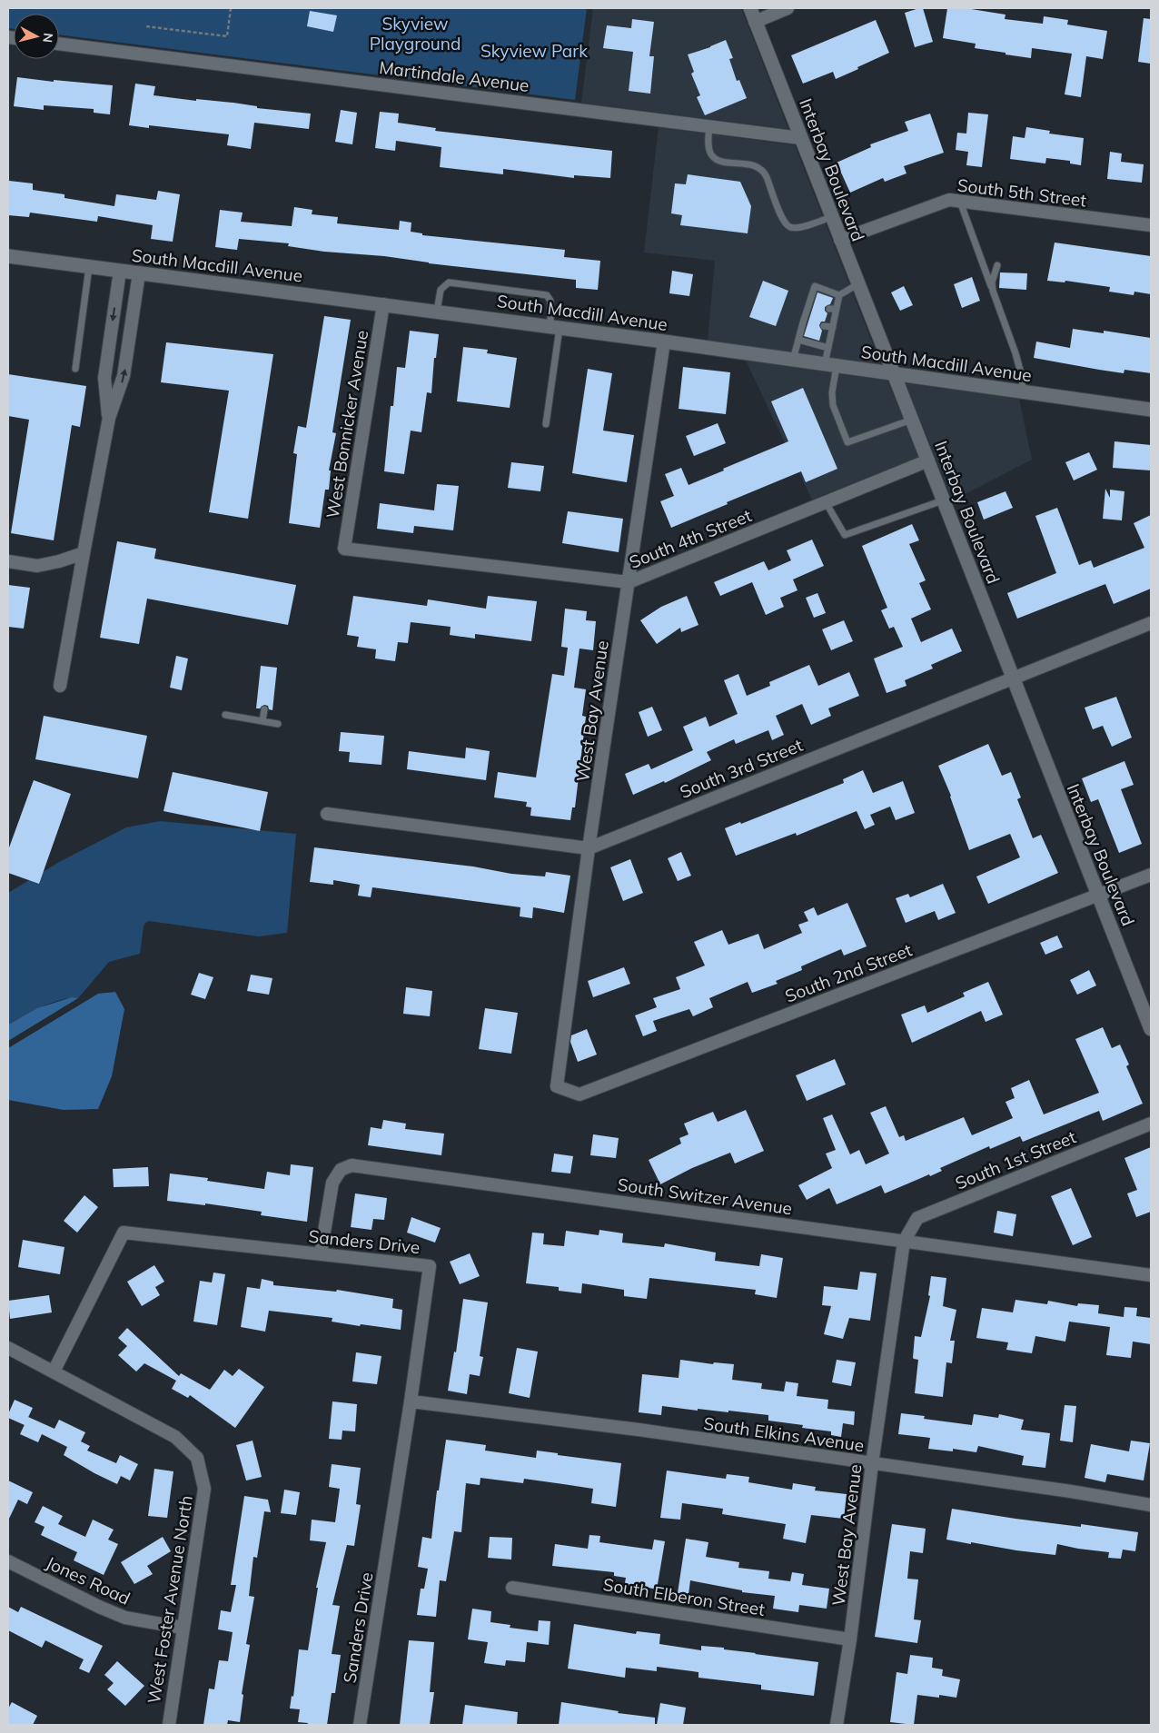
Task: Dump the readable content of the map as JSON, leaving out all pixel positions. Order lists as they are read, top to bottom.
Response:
{
  "streets": {
    "street": [
      "Martindale Avenue",
      "Interbay Boulevard",
      "South 5th Street",
      "South Macdill Avenue",
      "West Bonnicker Avenue",
      "South 4th Street",
      "West Bay Avenue",
      "South 3rd Street",
      "South 2nd Street",
      "South 1st Street",
      "South Switzer Avenue",
      "Sanders Drive",
      "South Elkins Avenue",
      "Jones Road",
      "South Elberon Street",
      "West Foster Avenue North"
    ]
  },
  "crossings": [
    ["Martindale Avenue", "Interbay Boulevard"],
    ["Interbay Boulevard", "South 5th Street"],
    ["Interbay Boulevard", "South Macdill Avenue"],
    ["Interbay Boulevard", "South 4th Street"],
    ["Interbay Boulevard", "South 3rd Street"],
    ["Interbay Boulevard", "South 2nd Street"],
    ["South Macdill Avenue", "West Bonnicker Avenue"],
    ["South Macdill Avenue", "West Bay Avenue"],
    ["West Bonnicker Avenue", "South 4th Street"],
    ["South 4th Street", "West Bay Avenue"],
    ["West Bay Avenue", "South 3rd Street"],
    ["West Bay Avenue", "South 2nd Street"],
    ["West Bay Avenue", "South 1st Street"],
    ["West Bay Avenue", "South Switzer Avenue"],
    ["West Bay Avenue", "South Elkins Avenue"],
    ["West Bay Avenue", "South Elberon Street"],
    ["South 1st Street", "South Switzer Avenue"],
    ["South Switzer Avenue", "Sanders Drive"],
    ["Sanders Drive", "South Elkins Avenue"],
    ["Sanders Drive", "West Foster Avenue North"],
    ["Jones Road", "West Foster Avenue North"]
  ],
  "parks": ["Skyview Playground", "Skyview Park"],
  "north": "right"
}
